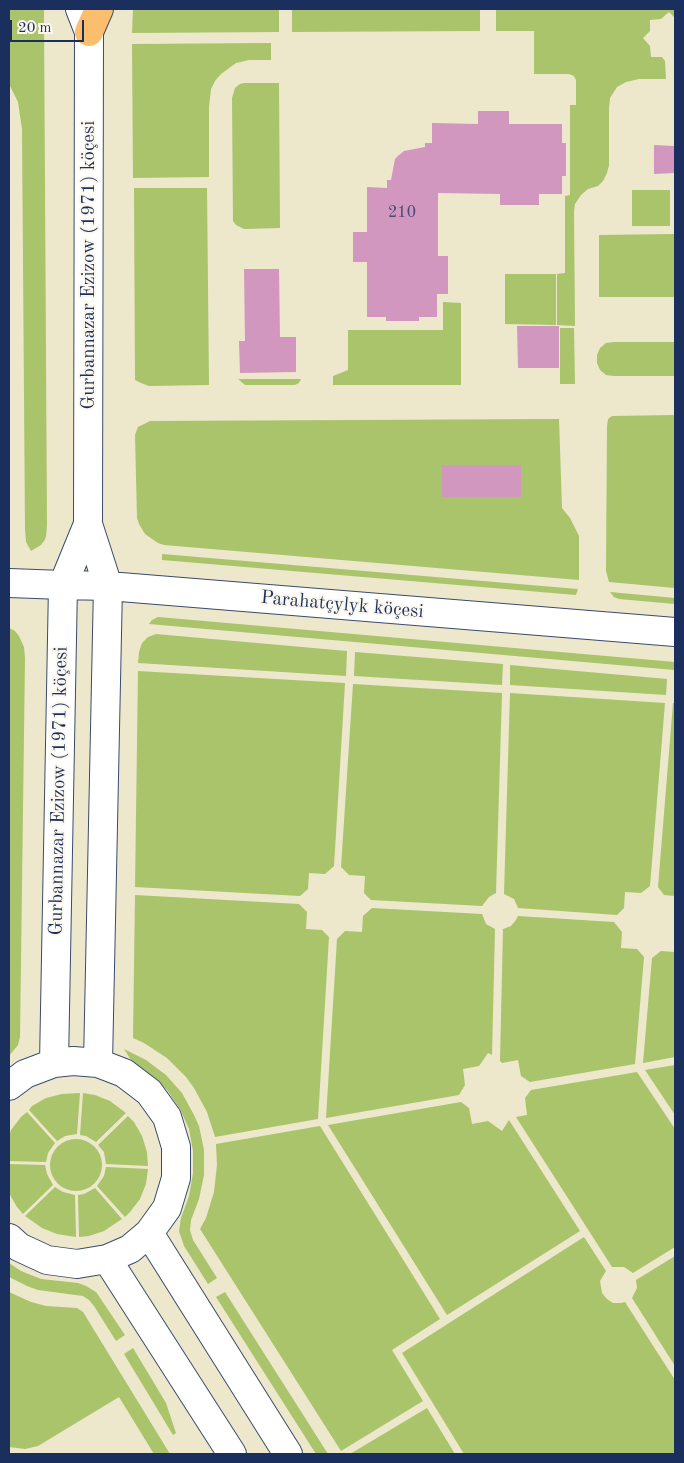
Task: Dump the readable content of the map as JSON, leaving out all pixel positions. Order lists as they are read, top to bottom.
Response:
{
  "streets": {
    "street": ["Gurbannazar Ezizow (1971) köçesi", "Parahatçylyk köçesi"]
  },
  "crossings": [
    ["Gurbannazar Ezizow (1971) köçesi", "Parahatçylyk köçesi"]
  ],
  "house_numbers": ["210"],
  "scale_bar": "20 m"
}
